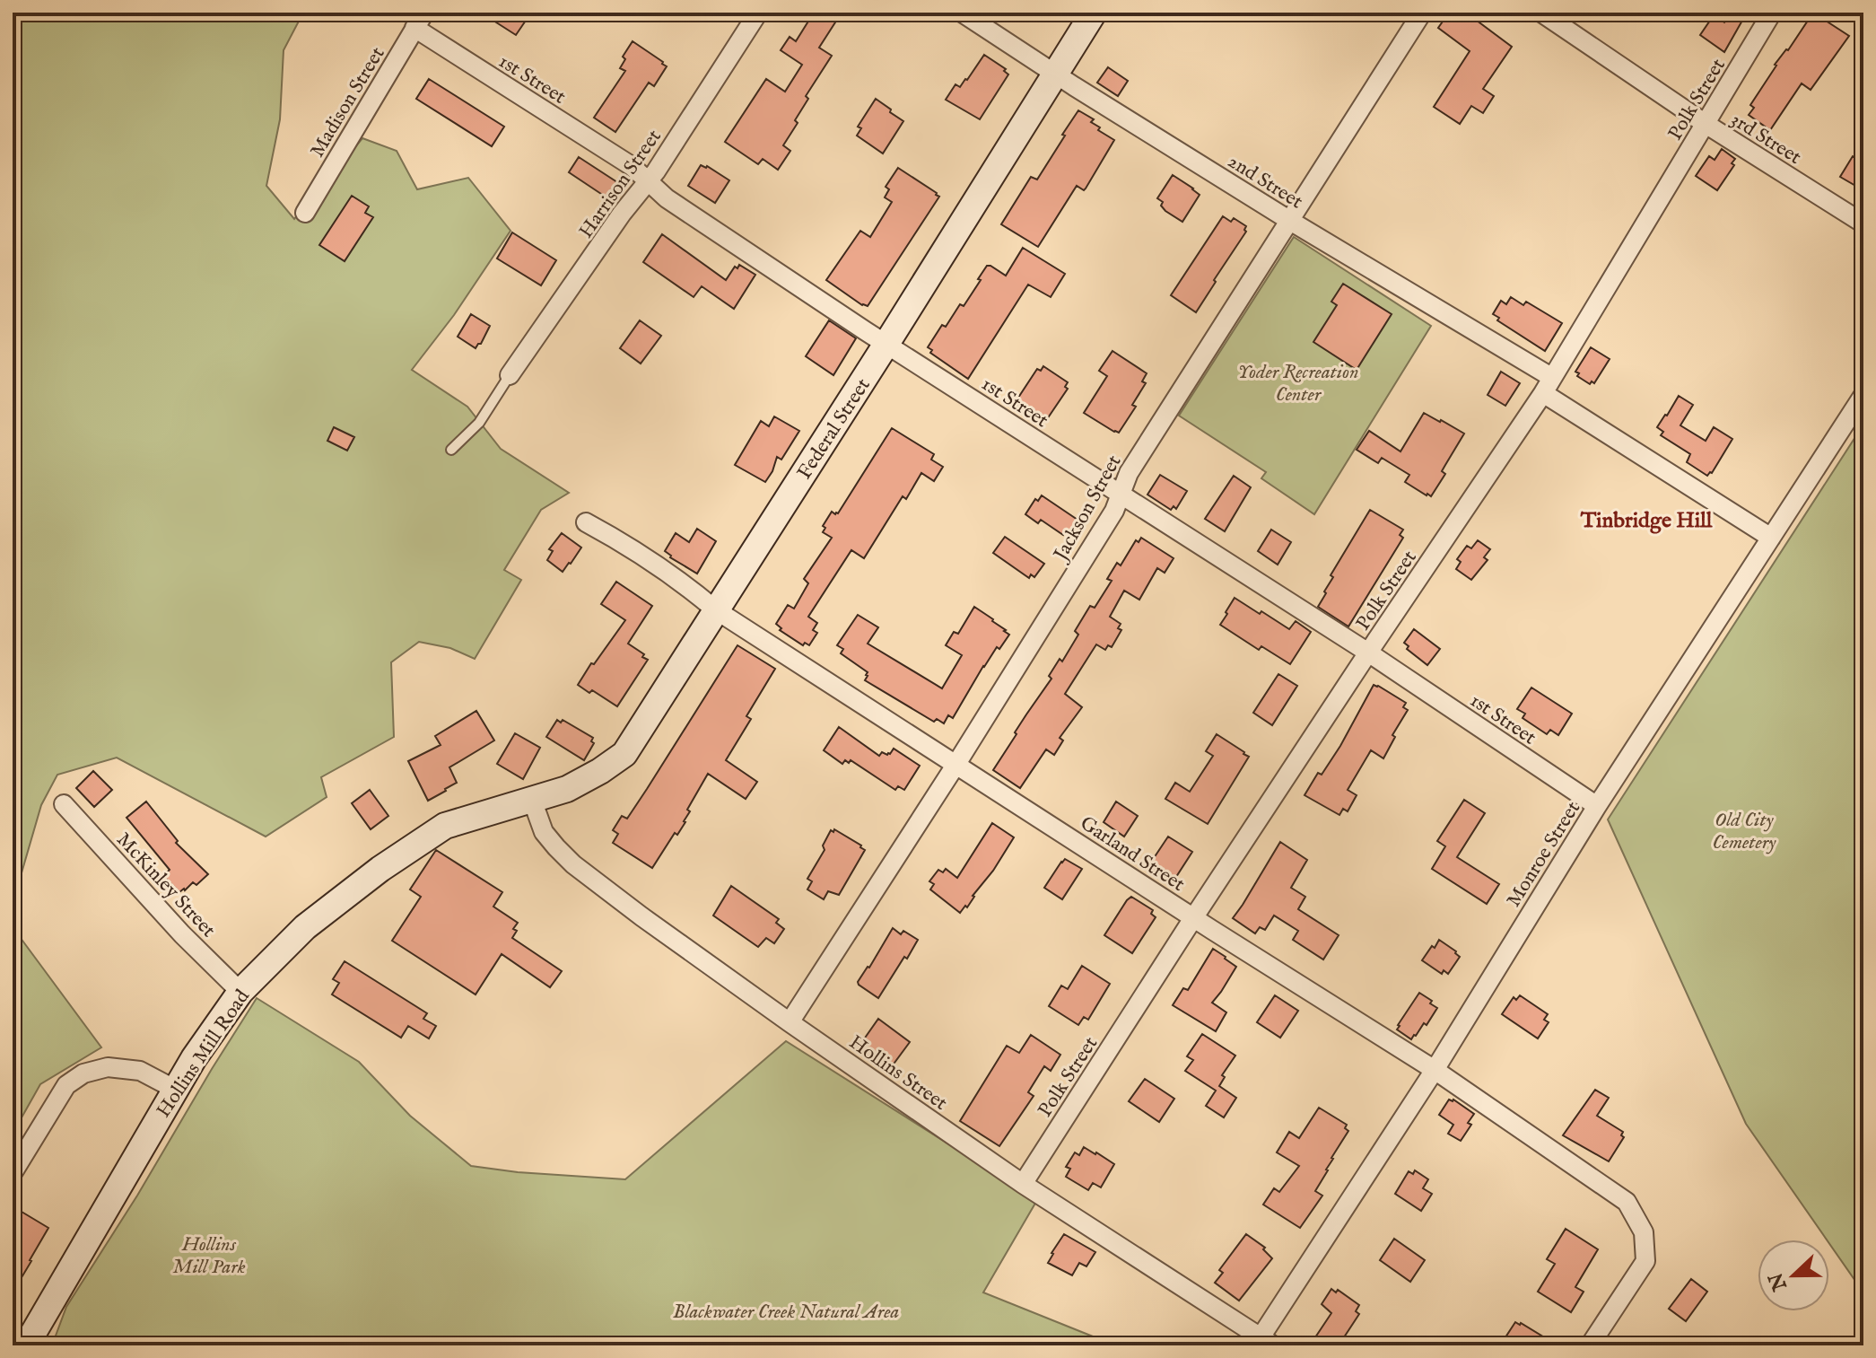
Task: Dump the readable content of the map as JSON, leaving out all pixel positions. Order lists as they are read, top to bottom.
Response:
{
  "streets": {
    "street": [
      "1st Street",
      "Polk Street",
      "Madison Street",
      "3rd Street",
      "2nd Street",
      "Harrison Street",
      "Federal Street",
      "Jackson Street",
      "Garland Street",
      "Monroe Street",
      "McKinley Street",
      "Hollins Mill Road",
      "Hollins Street"
    ]
  },
  "crossings": [
    ["1st Street", "Polk Street"],
    ["1st Street", "Madison Street"],
    ["1st Street", "Harrison Street"],
    ["1st Street", "Federal Street"],
    ["1st Street", "Jackson Street"],
    ["1st Street", "Monroe Street"],
    ["Polk Street", "3rd Street"],
    ["Polk Street", "2nd Street"],
    ["Polk Street", "Garland Street"],
    ["Polk Street", "Hollins Street"],
    ["2nd Street", "Federal Street"],
    ["2nd Street", "Jackson Street"],
    ["2nd Street", "Monroe Street"],
    ["Federal Street", "Garland Street"],
    ["Federal Street", "Hollins Mill Road"],
    ["Federal Street", "Hollins Street"],
    ["Jackson Street", "Garland Street"],
    ["Jackson Street", "Hollins Street"],
    ["Garland Street", "Monroe Street"],
    ["Monroe Street", "Hollins Street"],
    ["McKinley Street", "Hollins Mill Road"],
    ["Hollins Mill Road", "Hollins Street"]
  ],
  "districts": ["Tinbridge Hill"],
  "parks": [
    "Yoder Recreation Center",
    "Old City Cemetery",
    "Hollins Mill Park",
    "Blackwater Creek Natural Area"
  ],
  "north": "left"
}
